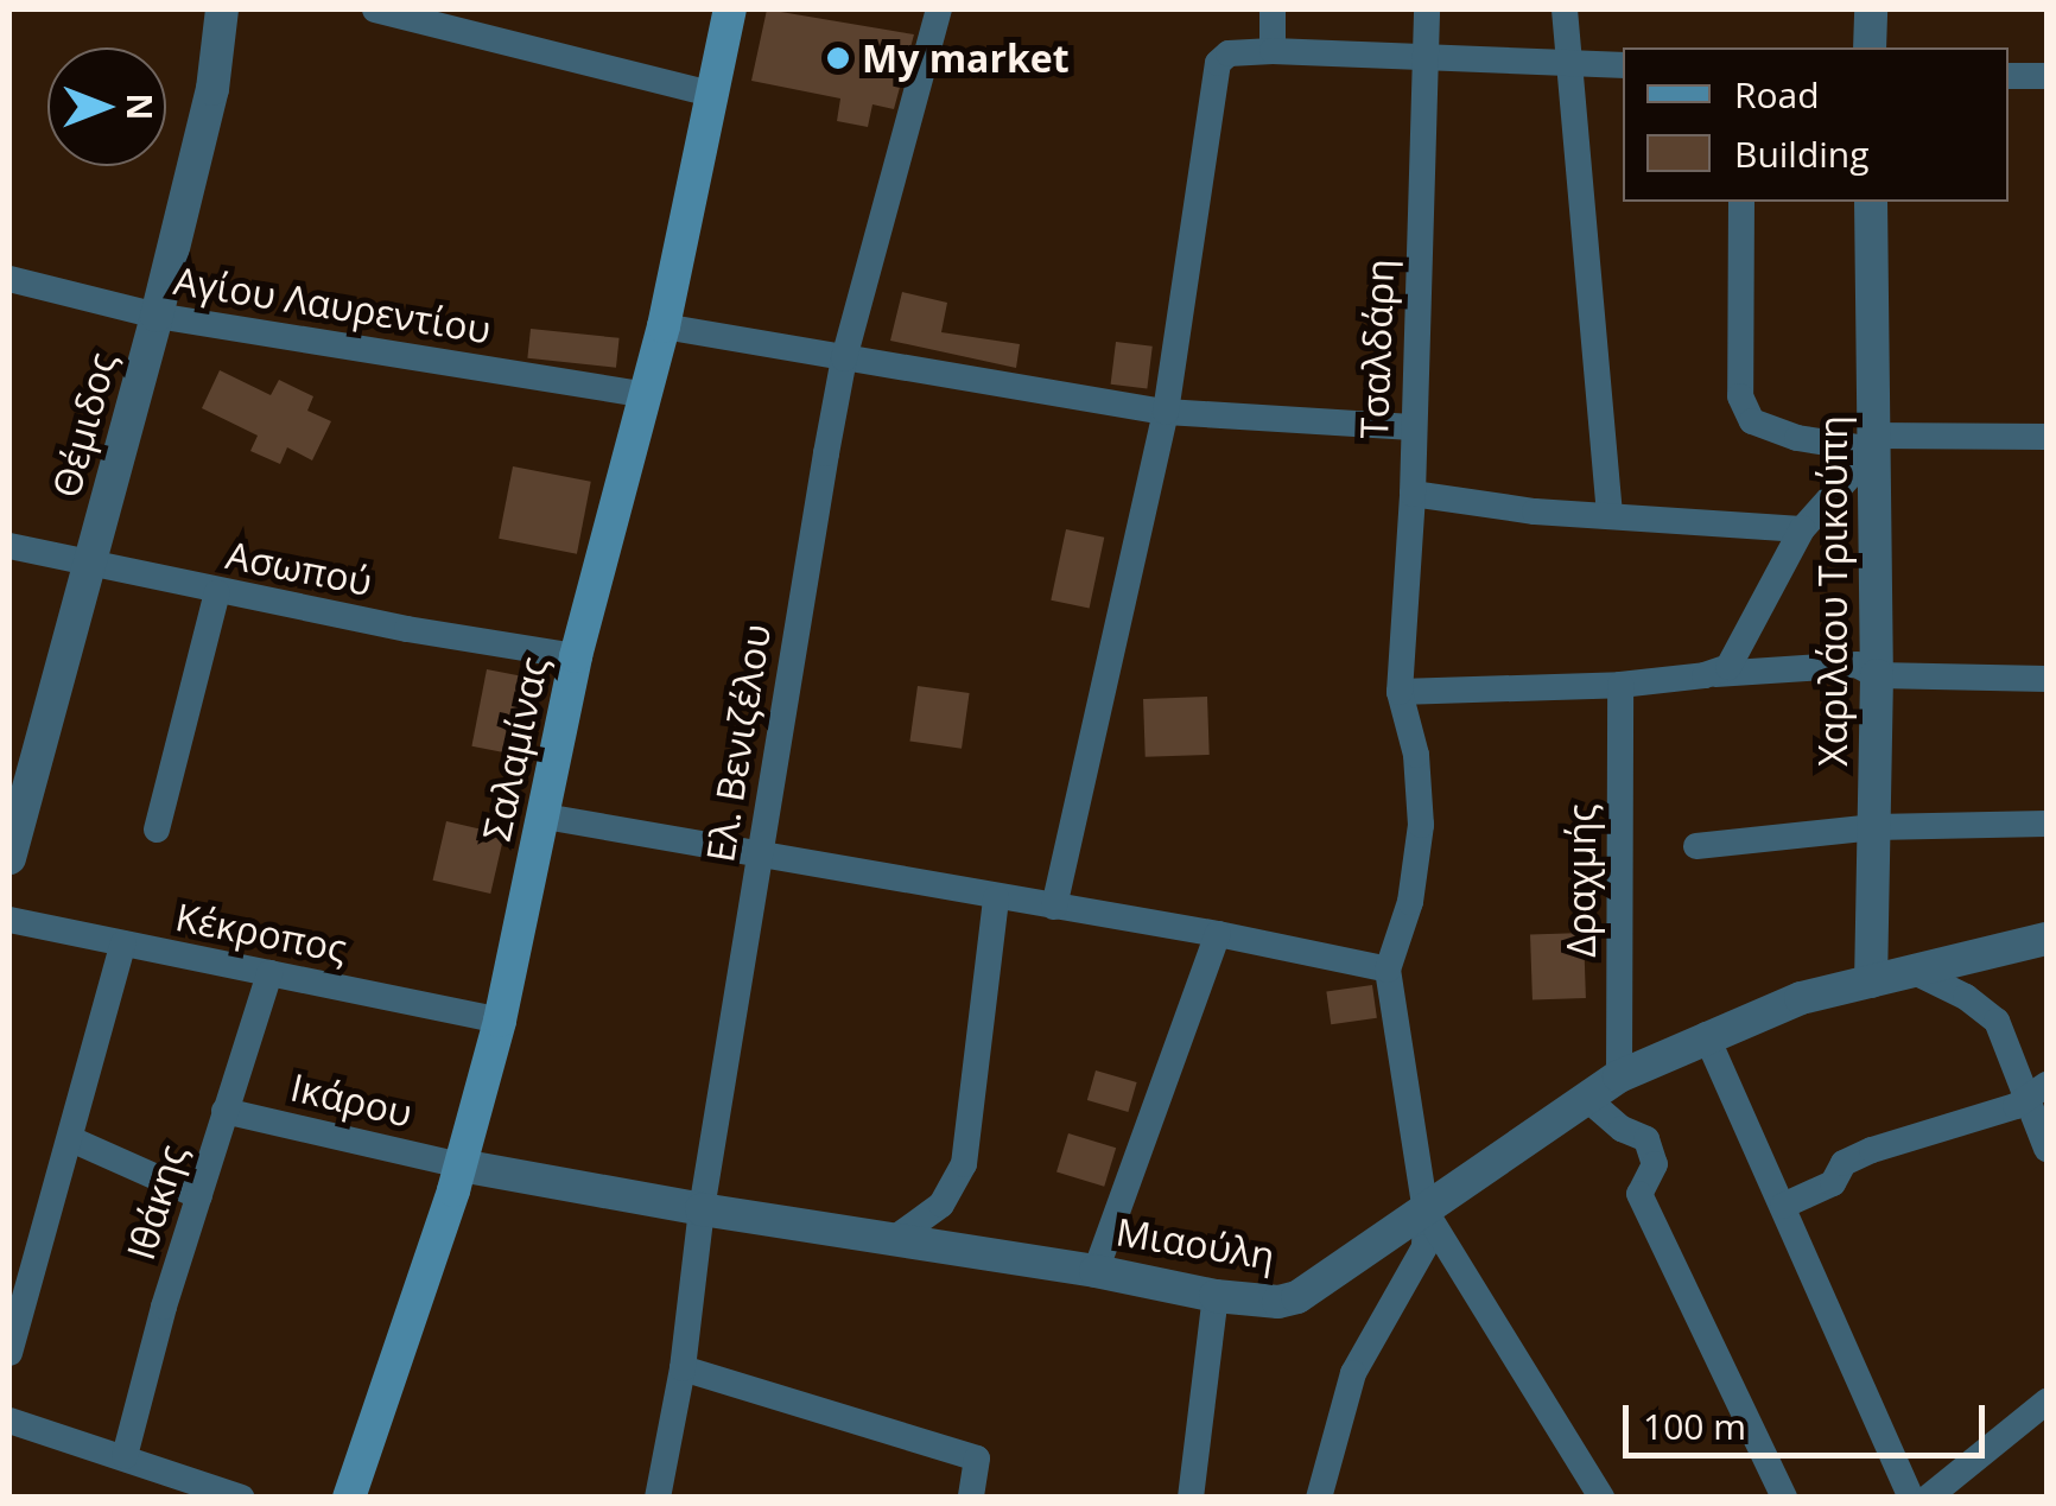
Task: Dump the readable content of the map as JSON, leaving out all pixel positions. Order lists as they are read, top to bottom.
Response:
{
  "streets": {
    "main road": ["Σαλαμίνας"],
    "street": [
      "Αγίου Λαυρεντίου",
      "Τσαλδάρη",
      "Θέμιδος",
      "Ασωπού",
      "Χαριλάου Τρικούπη",
      "Ελ. Βενιζέλου",
      "Δραχμής",
      "Κέκροπος",
      "Ικάρου",
      "Ιθάκης",
      "Μιαούλη"
    ]
  },
  "crossings": [
    ["Αγίου Λαυρεντίου", "Θέμιδος"],
    ["Αγίου Λαυρεντίου", "Σαλαμίνας"],
    ["Θέμιδος", "Ασωπού"],
    ["Ασωπού", "Σαλαμίνας"],
    ["Χαριλάου Τρικούπη", "Μιαούλη"],
    ["Ελ. Βενιζέλου", "Μιαούλη"],
    ["Σαλαμίνας", "Κέκροπος"],
    ["Σαλαμίνας", "Ικάρου"],
    ["Σαλαμίνας", "Μιαούλη"],
    ["Δραχμής", "Μιαούλη"],
    ["Κέκροπος", "Ιθάκης"],
    ["Ικάρου", "Ιθάκης"],
    ["Ικάρου", "Μιαούλη"]
  ],
  "places": ["My market"],
  "legend": ["Road", "Building"],
  "scale_bar": "100 m",
  "north": "right"
}
